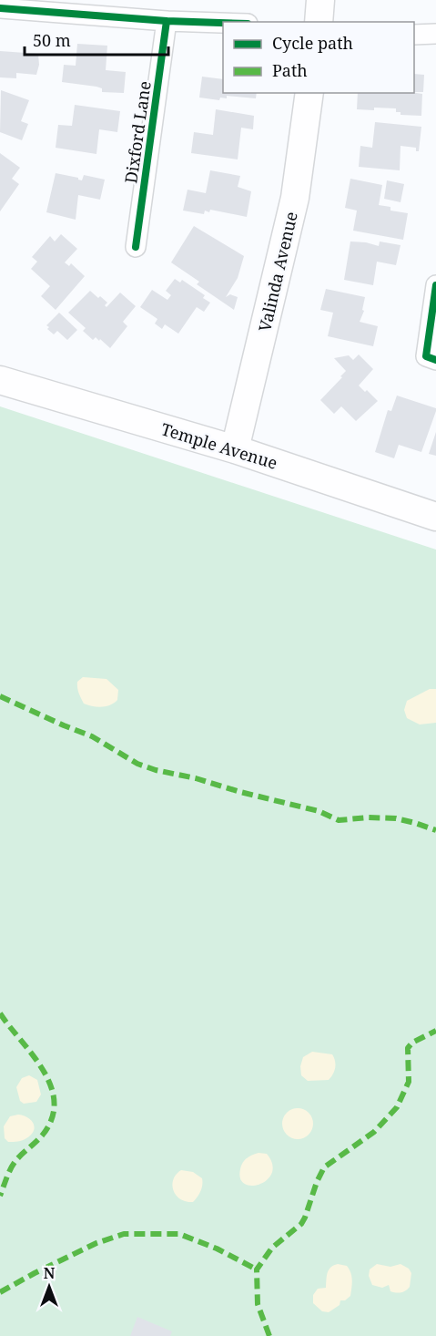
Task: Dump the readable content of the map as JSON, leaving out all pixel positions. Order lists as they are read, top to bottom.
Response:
{
  "streets": {
    "main road": ["Valinda Avenue", "Temple Avenue"],
    "street": ["Dixford Lane"]
  },
  "crossings": [
    ["Valinda Avenue", "Temple Avenue"]
  ],
  "legend": ["Cycle path", "Path"],
  "scale_bar": "50 m",
  "north": "top"
}
